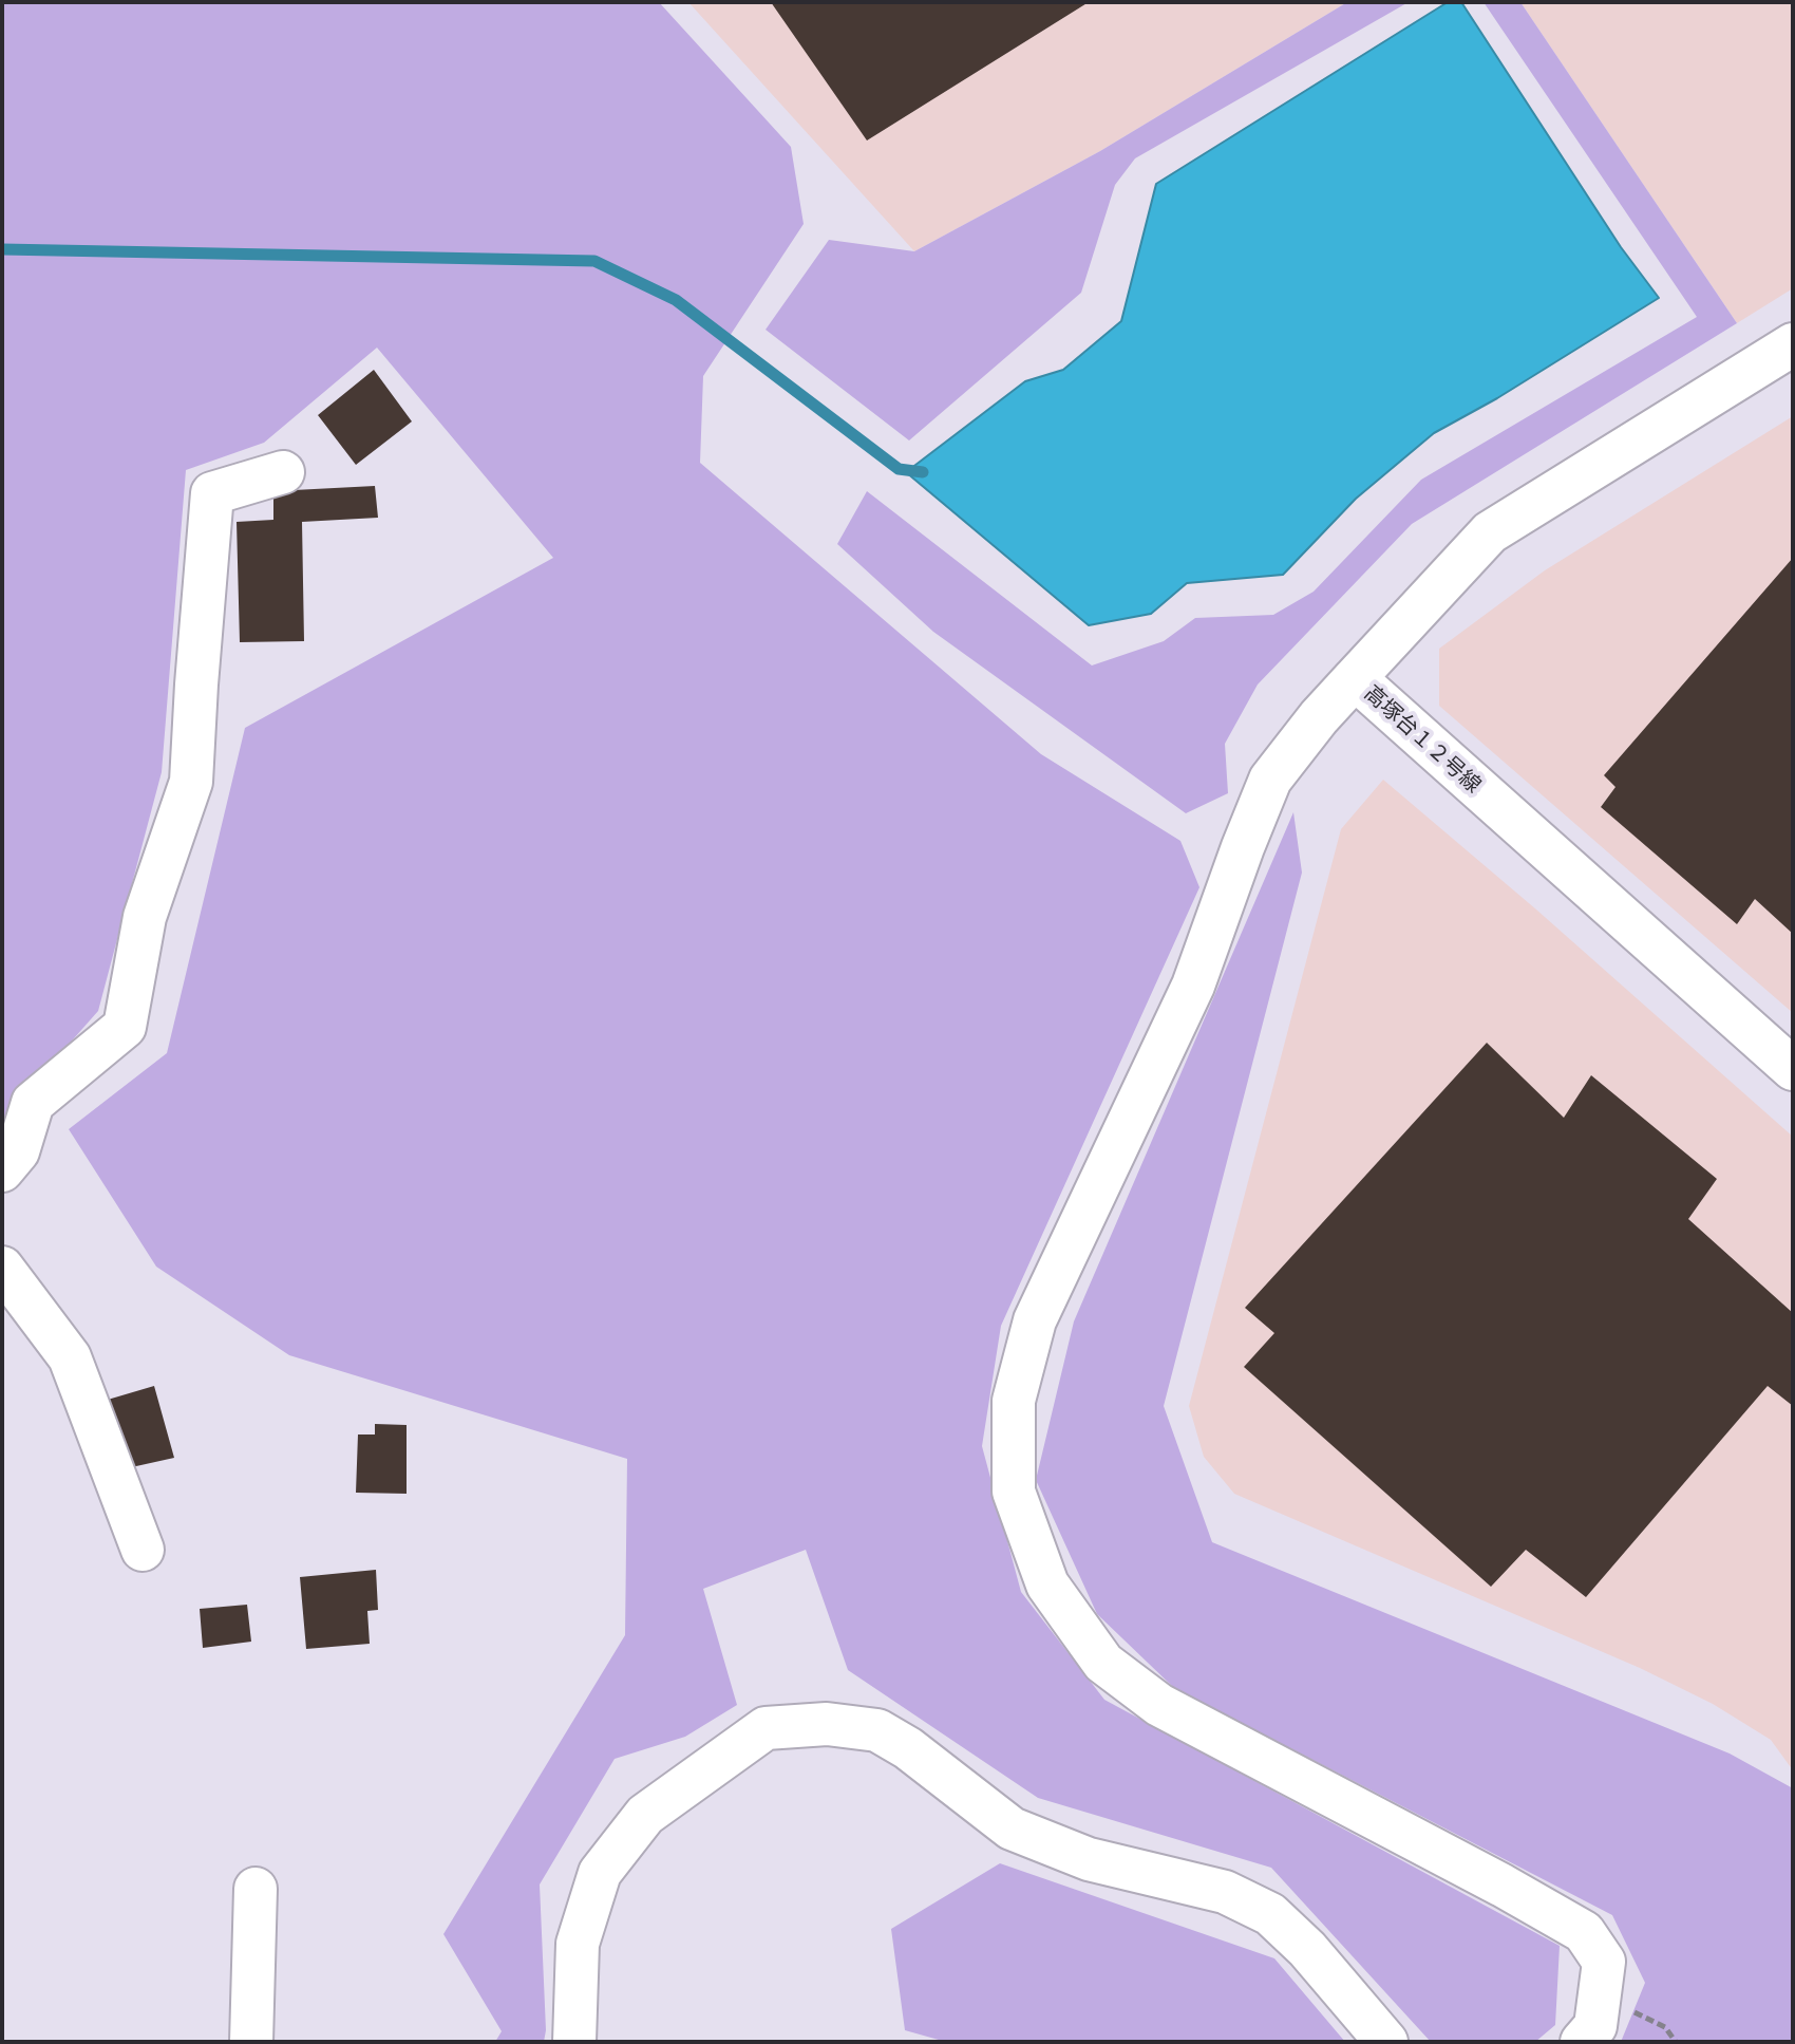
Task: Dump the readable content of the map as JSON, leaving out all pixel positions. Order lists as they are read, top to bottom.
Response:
{
  "streets": {
    "street": ["高塚台１２号線"]
  }
}
